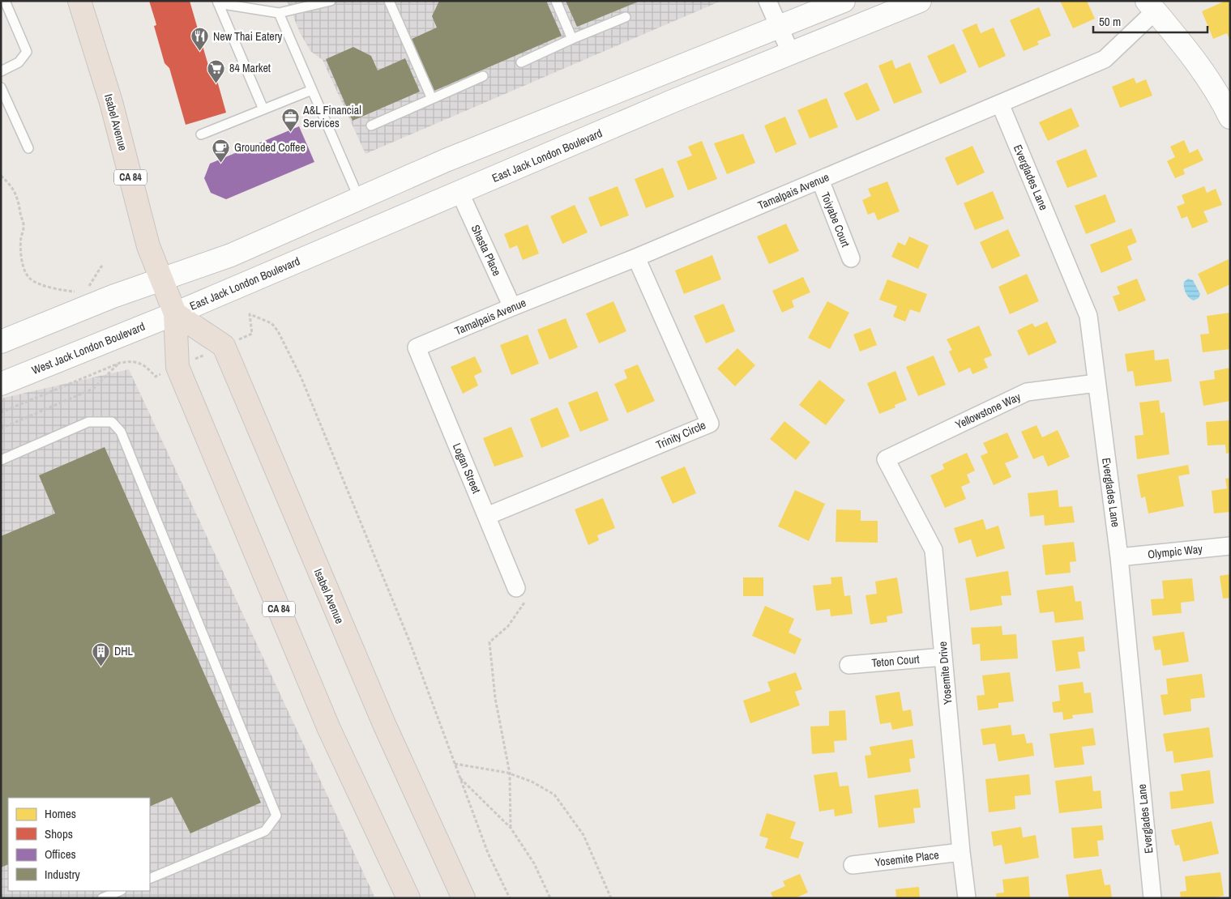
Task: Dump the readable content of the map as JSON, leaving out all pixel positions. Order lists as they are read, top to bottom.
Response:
{
  "streets": {
    "highway": ["Isabel Avenue", "CA 84"],
    "main road": ["East Jack London Boulevard", "West Jack London Boulevard"],
    "street": [
      "Everglades Lane",
      "Tamalpais Avenue",
      "Toiyabe Court",
      "Shasta Place",
      "Yellowstone Way",
      "Trinity Circle",
      "Logan Street",
      "Olympic Way",
      "Teton Court",
      "Yosemite Drive",
      "Yosemite Place"
    ]
  },
  "crossings": [
    ["Isabel Avenue", "East Jack London Boulevard"],
    ["Isabel Avenue", "West Jack London Boulevard"],
    ["East Jack London Boulevard", "Shasta Place"],
    ["East Jack London Boulevard", "West Jack London Boulevard"],
    ["Everglades Lane", "Tamalpais Avenue"],
    ["Everglades Lane", "Yellowstone Way"],
    ["Everglades Lane", "Olympic Way"],
    ["Tamalpais Avenue", "Toiyabe Court"],
    ["Tamalpais Avenue", "Shasta Place"],
    ["Tamalpais Avenue", "Trinity Circle"],
    ["Tamalpais Avenue", "Logan Street"],
    ["Yellowstone Way", "Yosemite Drive"],
    ["Trinity Circle", "Logan Street"],
    ["Teton Court", "Yosemite Drive"],
    ["Yosemite Drive", "Yosemite Place"]
  ],
  "places": {
    "restaurant": ["New Thai Eatery"],
    "supermarket": ["84 Market"],
    "office": ["A&L Financial Services"],
    "cafe": ["Grounded Coffee"],
    "building": ["DHL"]
  },
  "legend": [
    "Homes",
    "Shops",
    "Offices",
    "Industry"
  ],
  "scale_bar": "50 m"
}
